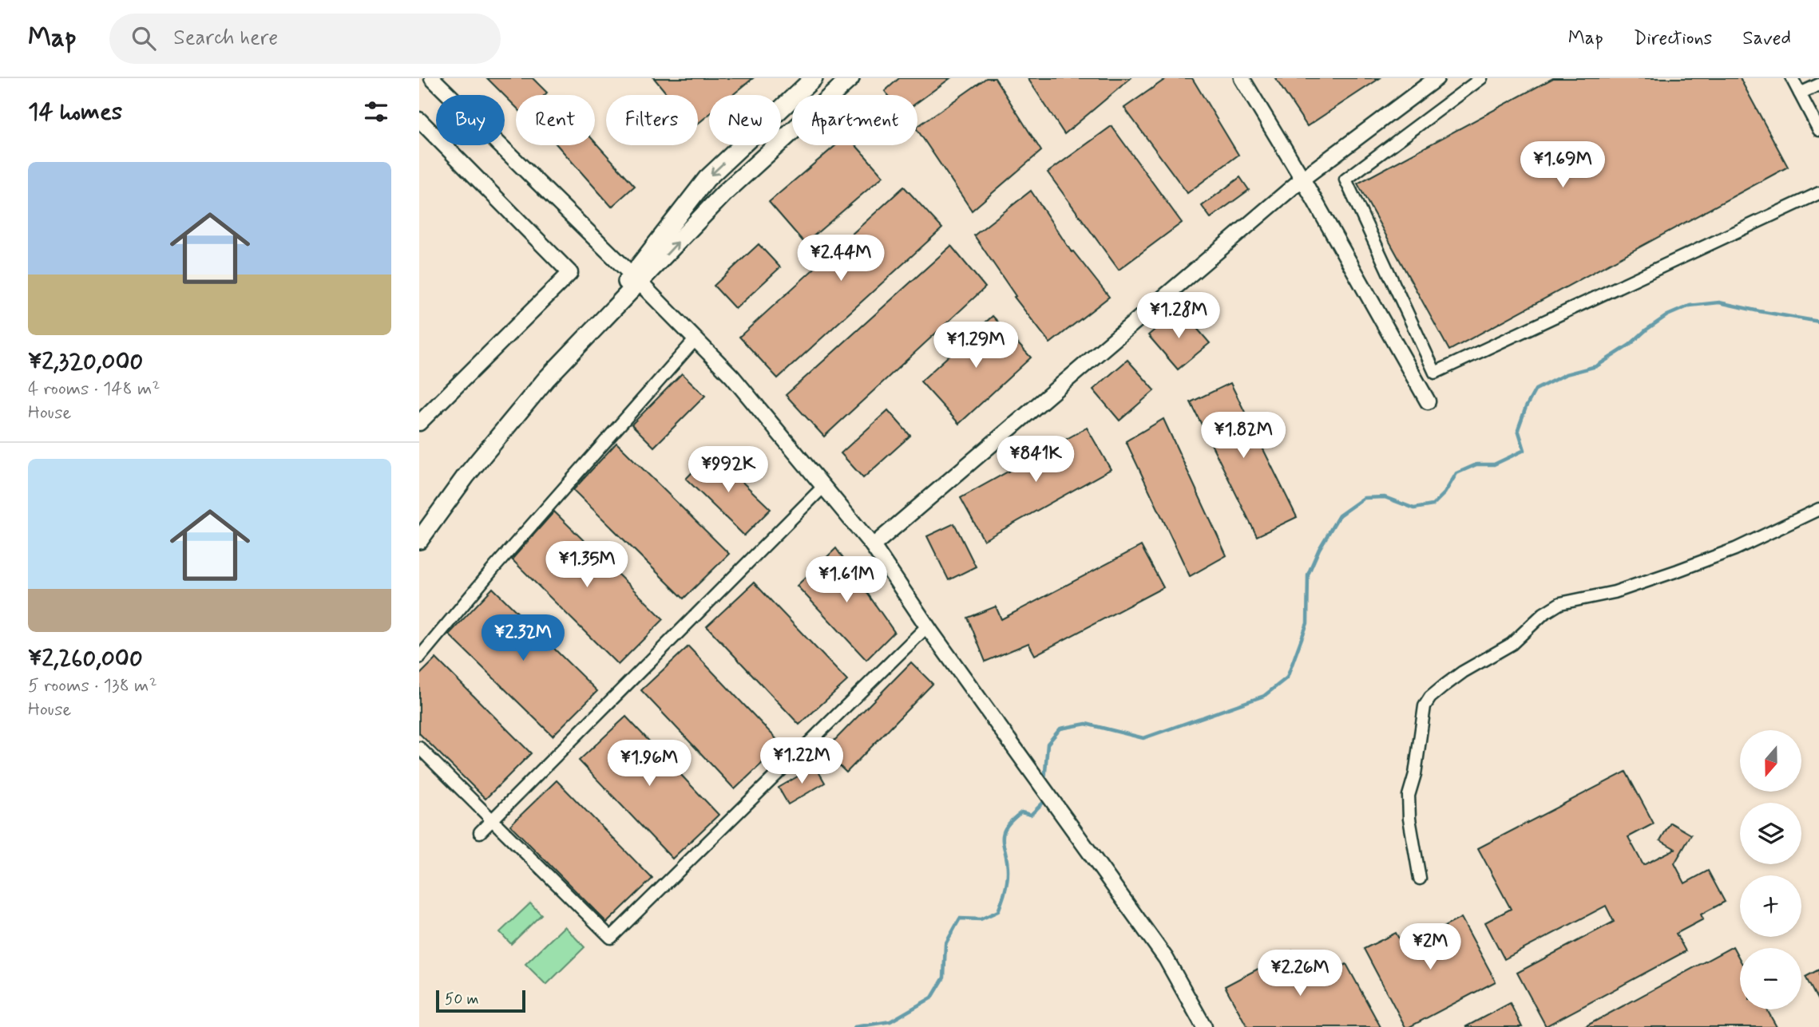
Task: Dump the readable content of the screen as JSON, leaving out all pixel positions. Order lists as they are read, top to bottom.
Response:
{
  "scale_bar": "50 m",
  "north": "bottom",
  "page": {
    "header": "Map",
    "search": "Search here",
    "nav": ["Map", "Directions", "Saved"],
    "heading": "14 homes",
    "chip": [
      "Buy",
      "Rent",
      "Filters",
      "New",
      "Apartment"
    ],
    "price": [
      "¥1.69M",
      "¥2.44M",
      "¥1.28M",
      "¥1.29M",
      "¥1.82M",
      "¥841K",
      "¥992K",
      "¥1.35M",
      "¥1.61M",
      "¥2.32M",
      "¥1.22M",
      "¥1.96M",
      "¥2M",
      "¥2.26M"
    ],
    "list": [
      {
        "name": "¥2,320,000",
        "note": "4 rooms · 148 m² · House"
      },
      {
        "name": "¥2,260,000",
        "note": "5 rooms · 138 m² · House"
      }
    ],
    "map_buttons": ["+", "−"],
    "scale": "50 m"
  }
}
